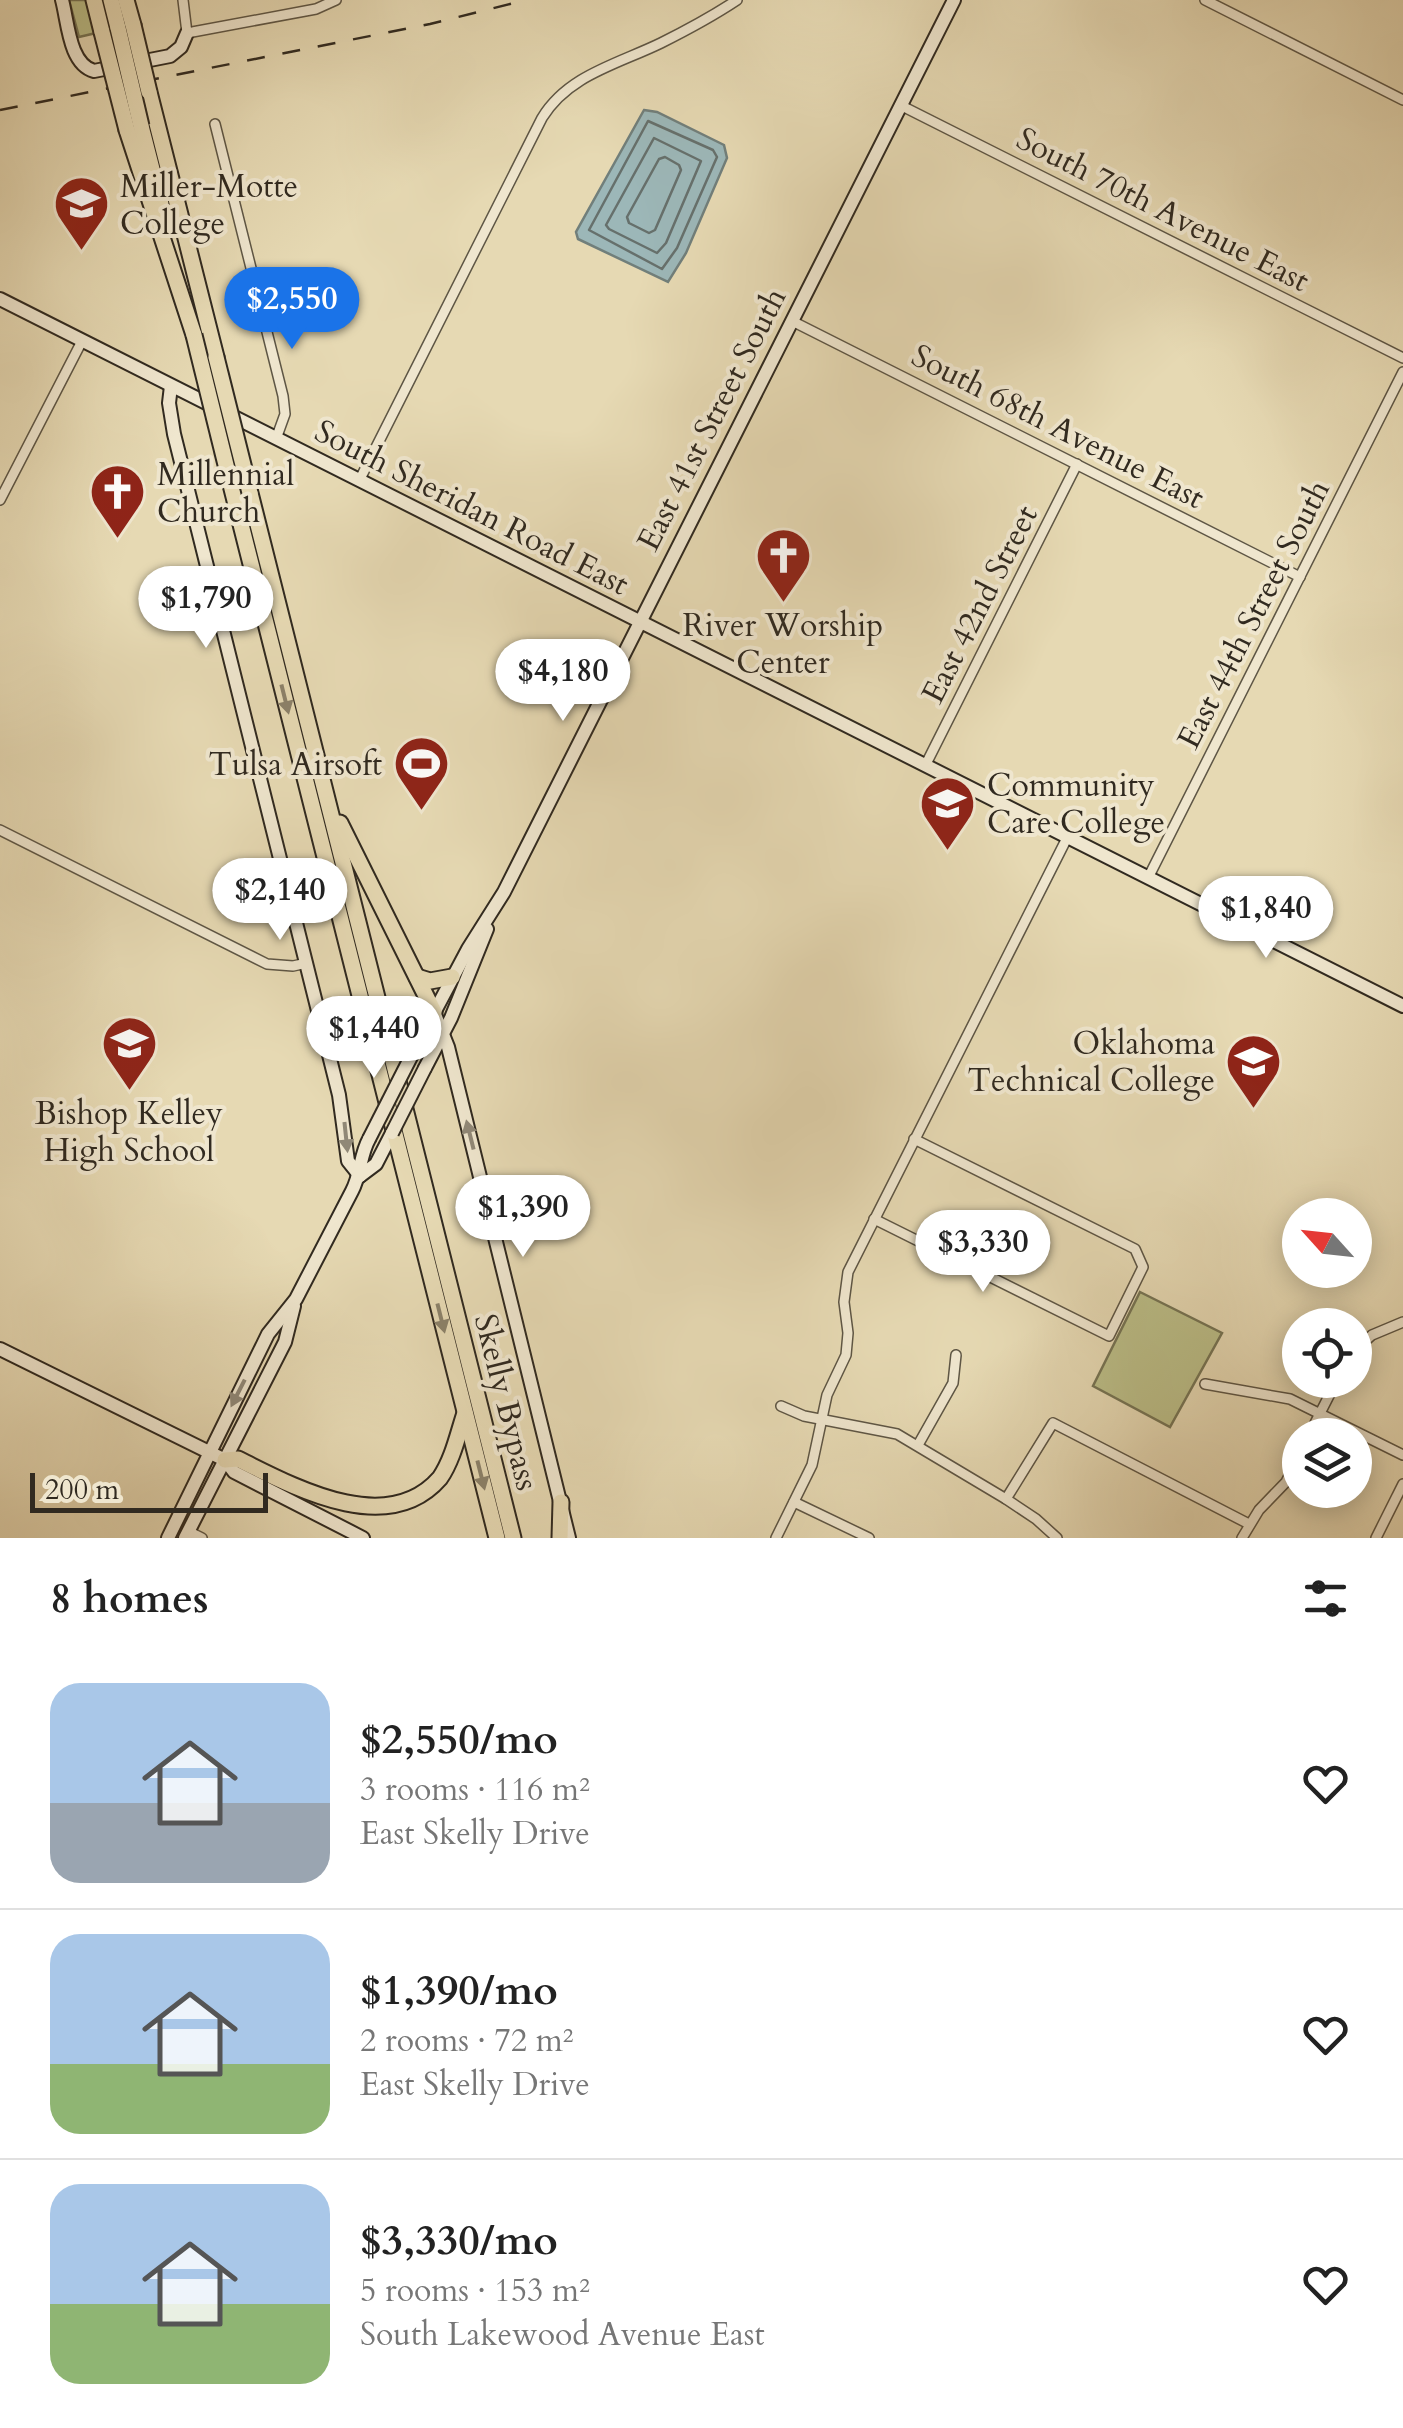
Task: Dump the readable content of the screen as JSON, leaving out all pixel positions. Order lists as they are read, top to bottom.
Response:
{
  "streets": {
    "highway": ["Skelly Bypass"],
    "main road": ["East 41st Street South", "South Sheridan Road East"],
    "street": [
      "South 70th Avenue East",
      "South 68th Avenue East",
      "East 42nd Street",
      "East 44th Street South"
    ]
  },
  "crossings": [
    ["South 70th Avenue East", "East 41st Street South"],
    ["East 41st Street South", "South 68th Avenue East"],
    ["East 41st Street South", "South Sheridan Road East"],
    ["South 68th Avenue East", "East 42nd Street"],
    ["South 68th Avenue East", "East 44th Street South"],
    ["South Sheridan Road East", "East 42nd Street"],
    ["South Sheridan Road East", "East 44th Street South"]
  ],
  "places": {
    "school or university": [
      "Miller-Motte College",
      "Community Care College",
      "Bishop Kelley High School",
      "Oklahoma Technical College"
    ],
    "church": ["Millennial Church", "River Worship Center"],
    "sports": ["Tulsa Airsoft"]
  },
  "scale_bar": "200 m",
  "north": "top left",
  "page": {
    "price": [
      "$2,550",
      "$1,790",
      "$4,180",
      "$2,140",
      "$1,840",
      "$1,440",
      "$1,390",
      "$3,330"
    ],
    "scale": "200 m",
    "heading": "8 homes",
    "list": [
      {
        "name": "$2,550/mo",
        "note": "3 rooms · 116 m² · East Skelly Drive"
      },
      {
        "name": "$1,390/mo",
        "note": "2 rooms · 72 m² · East Skelly Drive"
      },
      {
        "name": "$3,330/mo",
        "note": "5 rooms · 153 m² · South Lakewood Avenue East"
      }
    ]
  }
}
